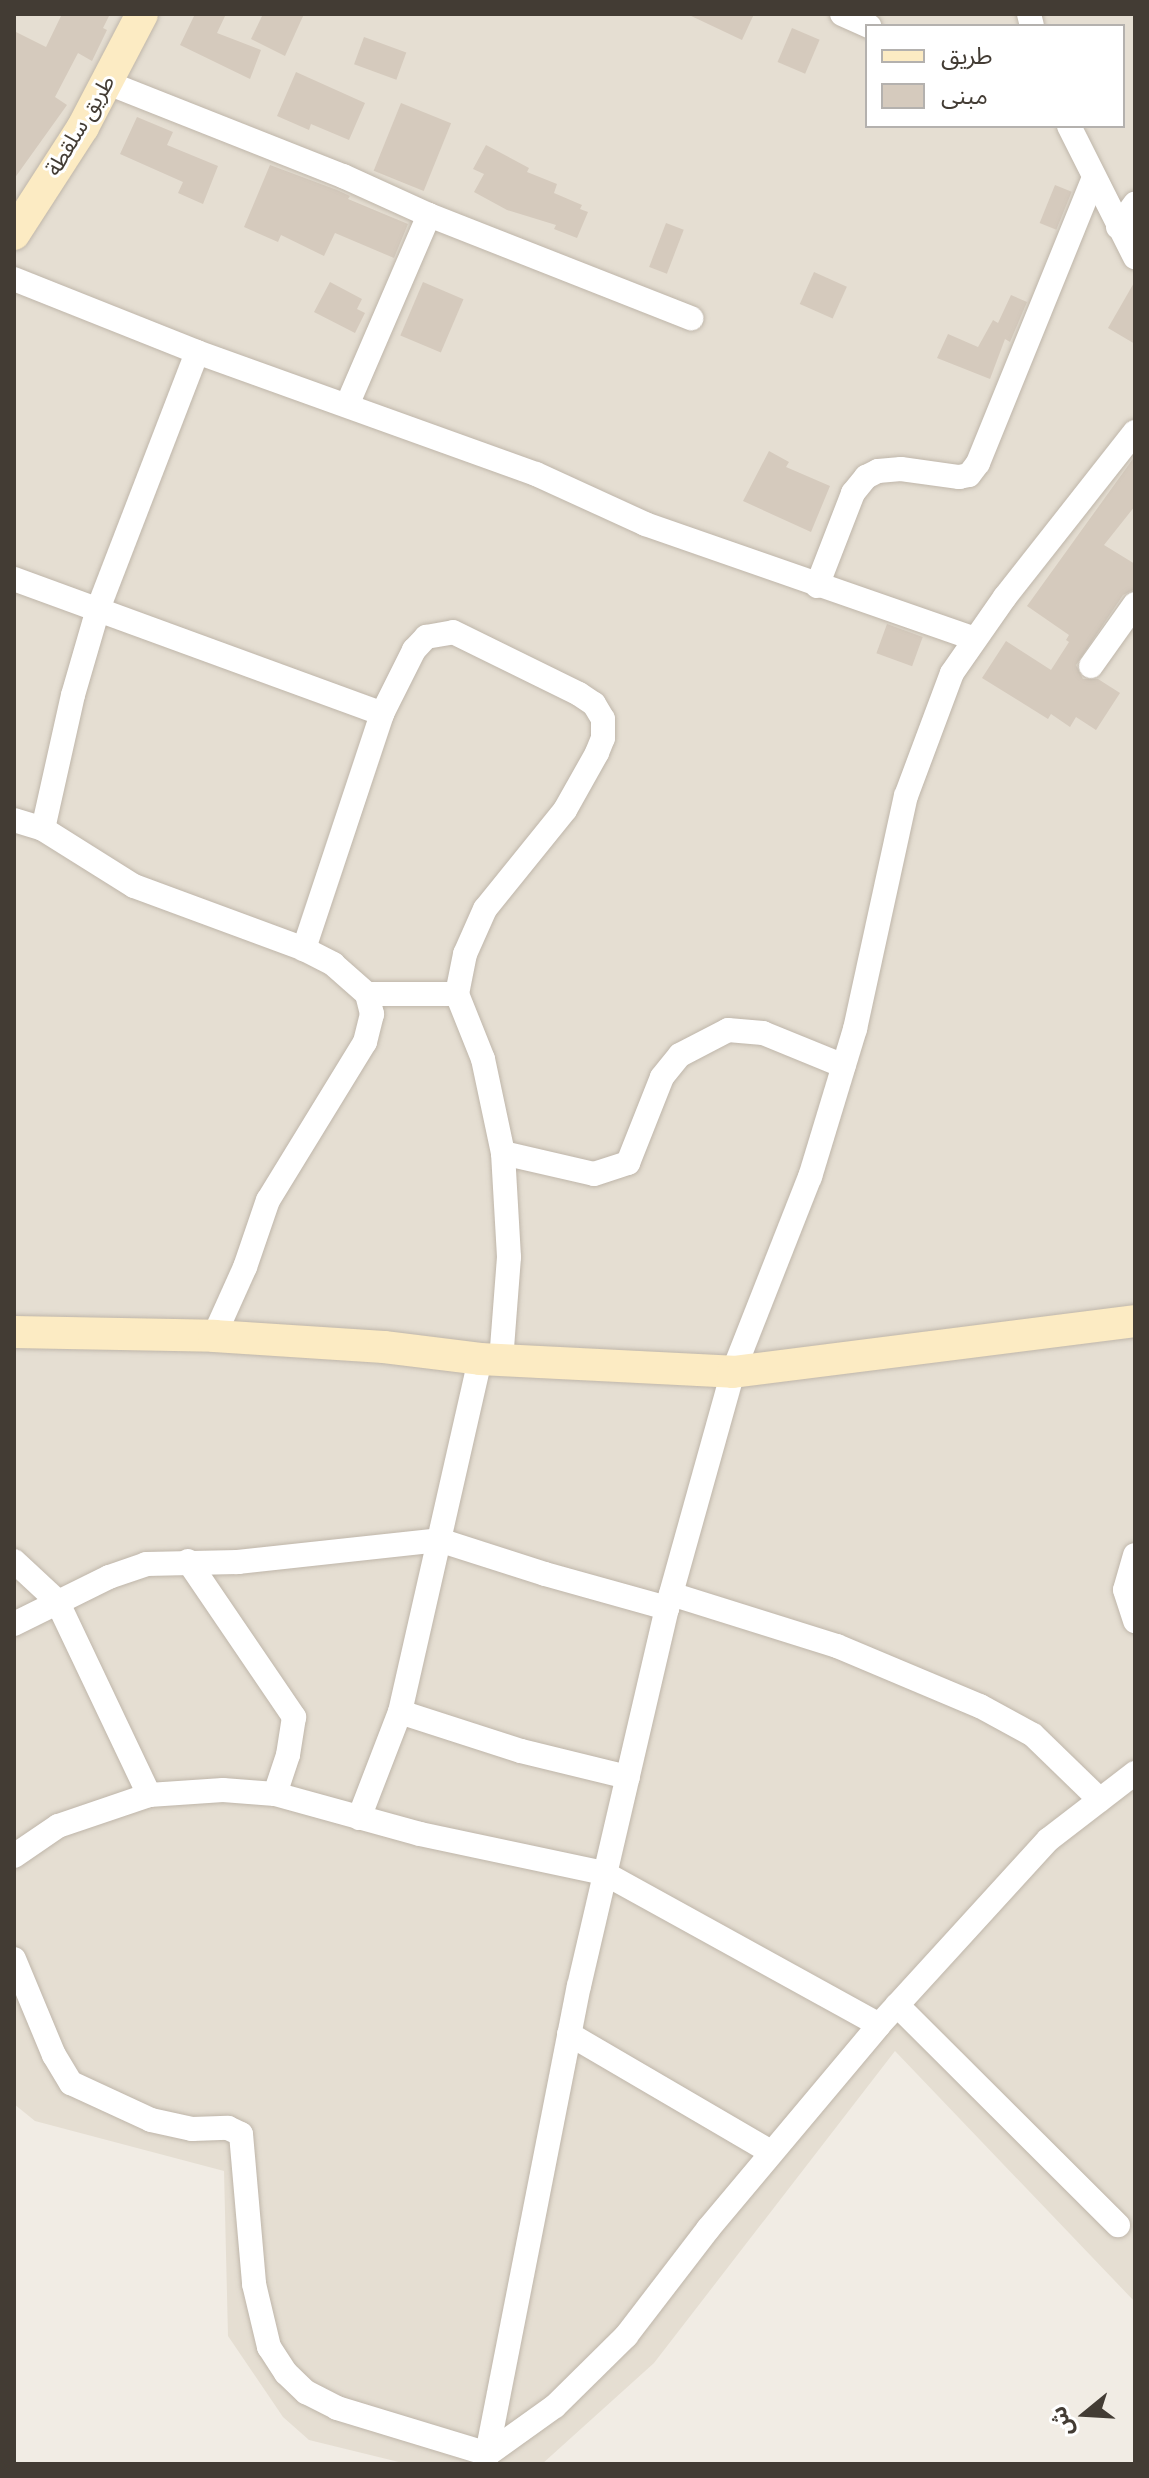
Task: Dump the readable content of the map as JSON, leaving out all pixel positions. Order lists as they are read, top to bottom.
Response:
{
  "streets": {
    "street": ["طريق سلقطة"]
  },
  "legend": ["طريق", "مبنى"],
  "north": "left"
}
